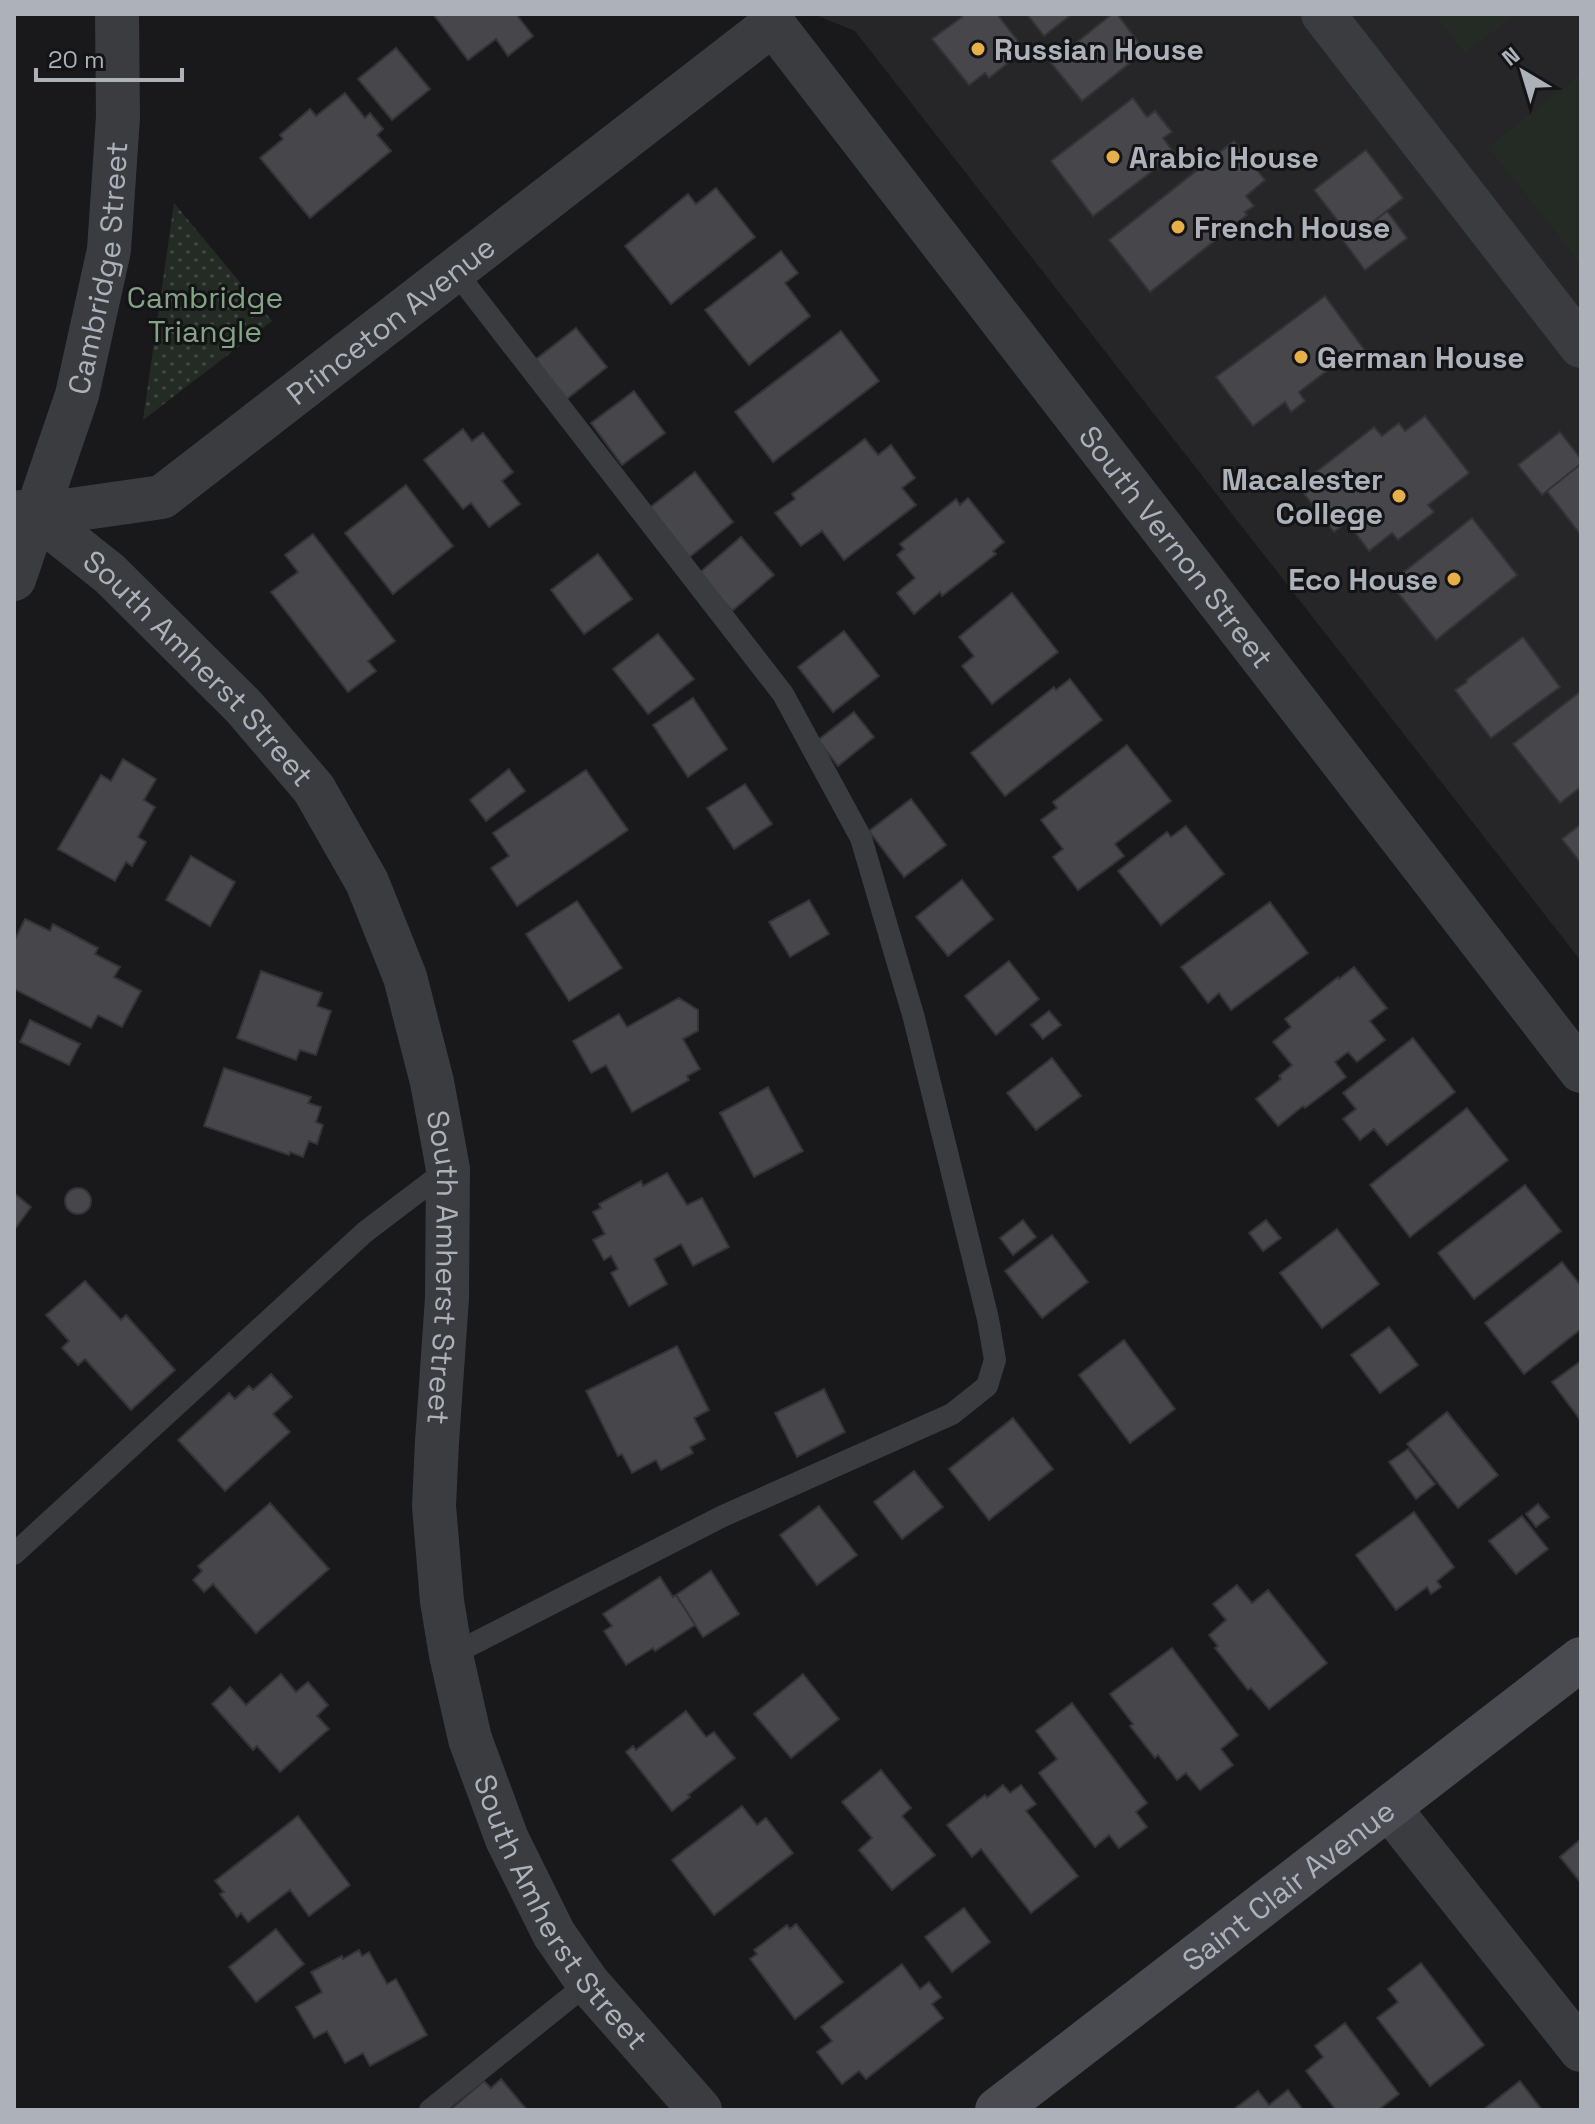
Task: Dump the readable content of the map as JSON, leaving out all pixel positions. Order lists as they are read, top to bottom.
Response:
{
  "streets": {
    "street": [
      "Cambridge Street",
      "Princeton Avenue",
      "South Vernon Street",
      "South Amherst Street",
      "Saint Clair Avenue"
    ]
  },
  "crossings": [
    ["Cambridge Street", "Princeton Avenue"],
    ["Cambridge Street", "South Amherst Street"],
    ["Princeton Avenue", "South Vernon Street"],
    ["Princeton Avenue", "South Amherst Street"]
  ],
  "parks": ["Cambridge Triangle"],
  "places": [
    "Russian House",
    "Arabic House",
    "French House",
    "German House",
    "Macalester College",
    "Eco House"
  ],
  "scale_bar": "20 m",
  "north": "top left"
}
